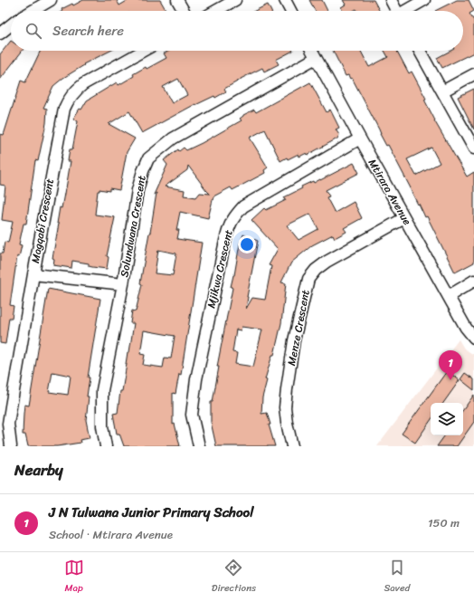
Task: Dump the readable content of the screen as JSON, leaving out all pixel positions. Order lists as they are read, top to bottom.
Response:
{
  "streets": {
    "street": [
      "Mtirara Avenue",
      "Magqabi Crescent",
      "Solundwana Crescent",
      "Mjikwa Crescent",
      "Menze Crescent"
    ]
  },
  "crossings": [
    ["Mtirara Avenue", "Solundwana Crescent"],
    ["Mtirara Avenue", "Mjikwa Crescent"],
    ["Mtirara Avenue", "Menze Crescent"]
  ],
  "page": {
    "search": "Search here",
    "pins": "1",
    "heading": "Nearby",
    "list": [
      {
        "mark": "1",
        "name": "J N Tulwana Junior Primary School",
        "note": "School · Mtirara Avenue",
        "value": "150 m"
      }
    ],
    "nav": ["Map", "Directions", "Saved"]
  }
}
